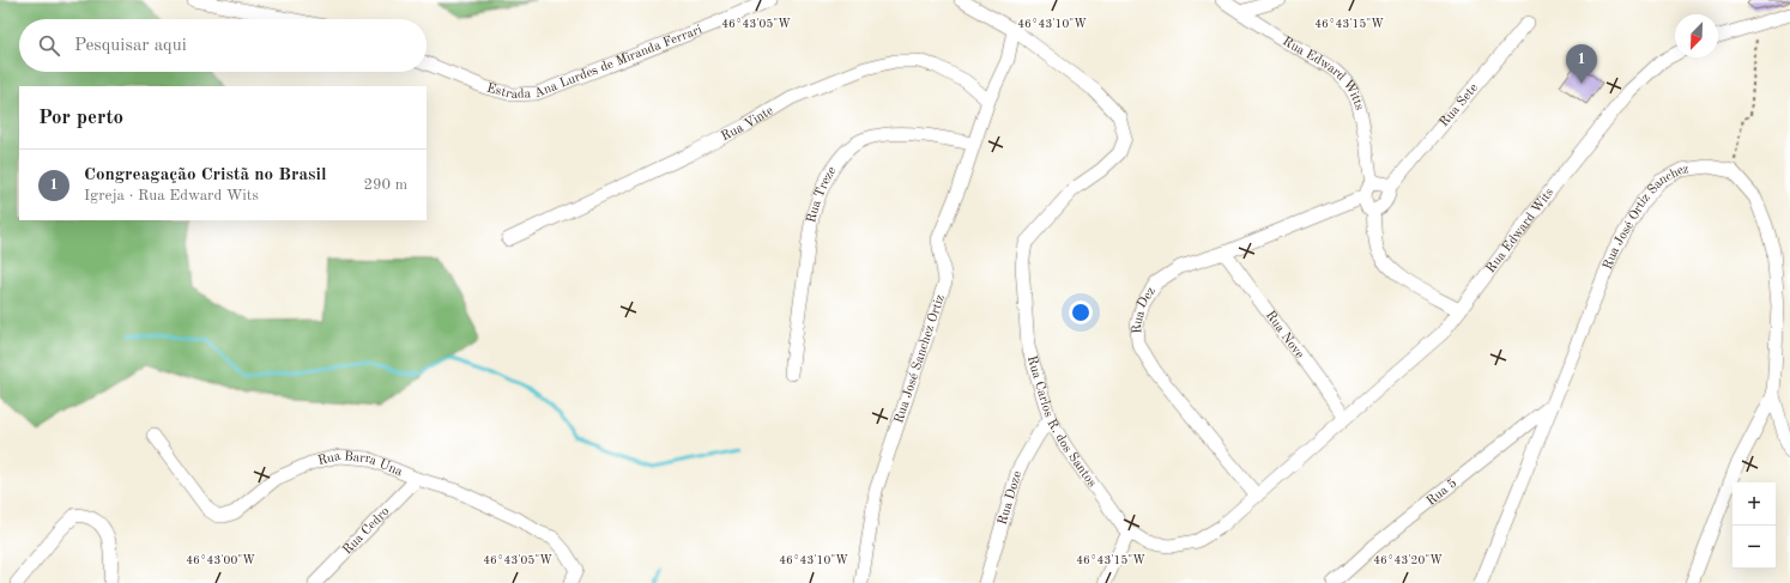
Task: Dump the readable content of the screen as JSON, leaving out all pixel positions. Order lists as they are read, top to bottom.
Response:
{
  "streets": {
    "street": [
      "Estrada Ana Lurdes de Miranda Ferrari",
      "Rua Edward Witts",
      "Rua Sete",
      "Rua Vinte",
      "Rua Treze",
      "Rua José Ortiz Sanchez",
      "Rua Edward Wits",
      "Rua Dez",
      "Rua Nove",
      "Rua José Sanchez Ortiz",
      "Rua Carlos R. dos Santos",
      "Rua Barra Una",
      "Rua 5",
      "Rua Doze",
      "Rua Cedro"
    ]
  },
  "crossings": [
    ["Rua Edward Witts", "Rua Sete"],
    ["Rua Edward Witts", "Rua Dez"],
    ["Rua Sete", "Rua Dez"],
    ["Rua Vinte", "Rua José Sanchez Ortiz"],
    ["Rua Treze", "Rua José Sanchez Ortiz"],
    ["Rua José Ortiz Sanchez", "Rua 5"],
    ["Rua Edward Wits", "Rua Carlos R. dos Santos"],
    ["Rua Dez", "Rua Nove"],
    ["Rua Dez", "Rua Carlos R. dos Santos"],
    ["Rua Nove", "Rua Carlos R. dos Santos"],
    ["Rua José Sanchez Ortiz", "Rua Carlos R. dos Santos"],
    ["Rua Carlos R. dos Santos", "Rua Doze"],
    ["Rua Barra Una", "Rua Cedro"]
  ],
  "north": "bottom left",
  "page": {
    "search": "Pesquisar aqui",
    "pins": "1",
    "heading": "Por perto",
    "list": [
      {
        "mark": "1",
        "name": "Congreagação Cristã no Brasil",
        "note": "Igreja · Rua Edward Wits",
        "value": "290 m"
      }
    ],
    "map_buttons": ["+", "−"]
  },
  "coordinates": [
    "46°43'05\"W",
    "46°43'15\"W",
    "46°43'10\"W",
    "46°43'00\"W",
    "46°43'20\"W"
  ]
}
